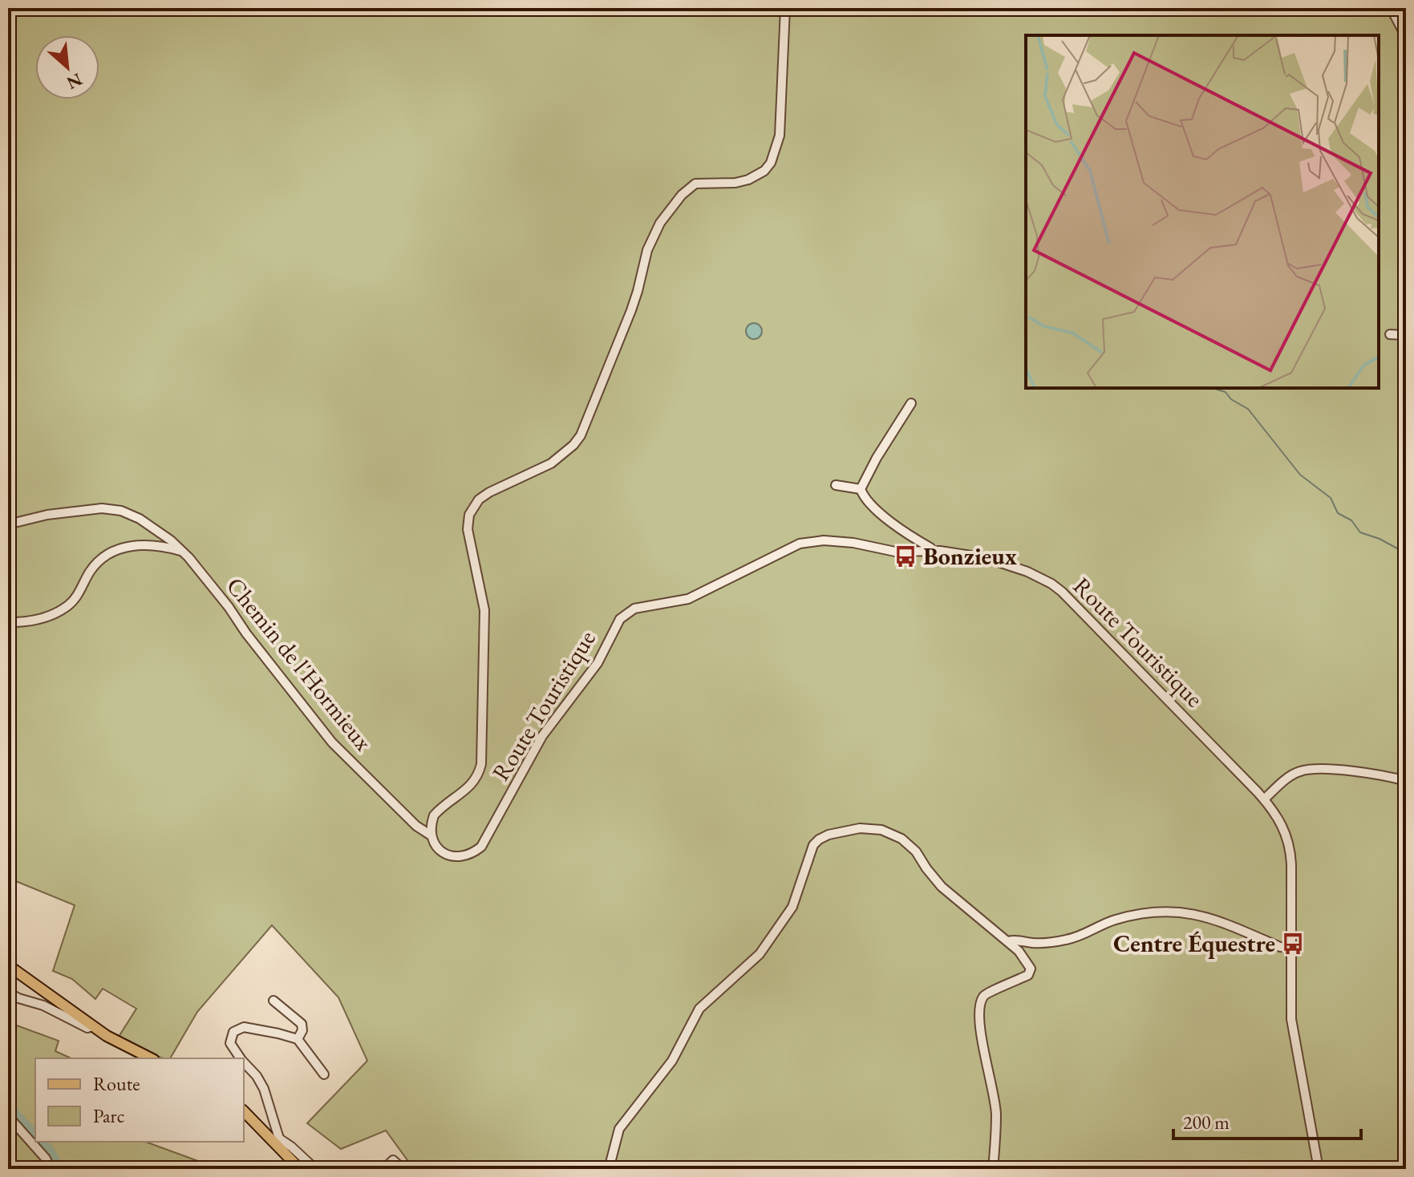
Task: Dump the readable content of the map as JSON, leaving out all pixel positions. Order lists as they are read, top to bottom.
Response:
{
  "streets": {
    "street": ["Route Touristique", "Chemin de l'Hormieux"]
  },
  "crossings": [
    ["Route Touristique", "Chemin de l'Hormieux"]
  ],
  "places": {
    "bus stop": ["Bonzieux", "Centre Équestre"]
  },
  "legend": ["Route", "Parc"],
  "scale_bar": "200 m",
  "north": "bottom right"
}
